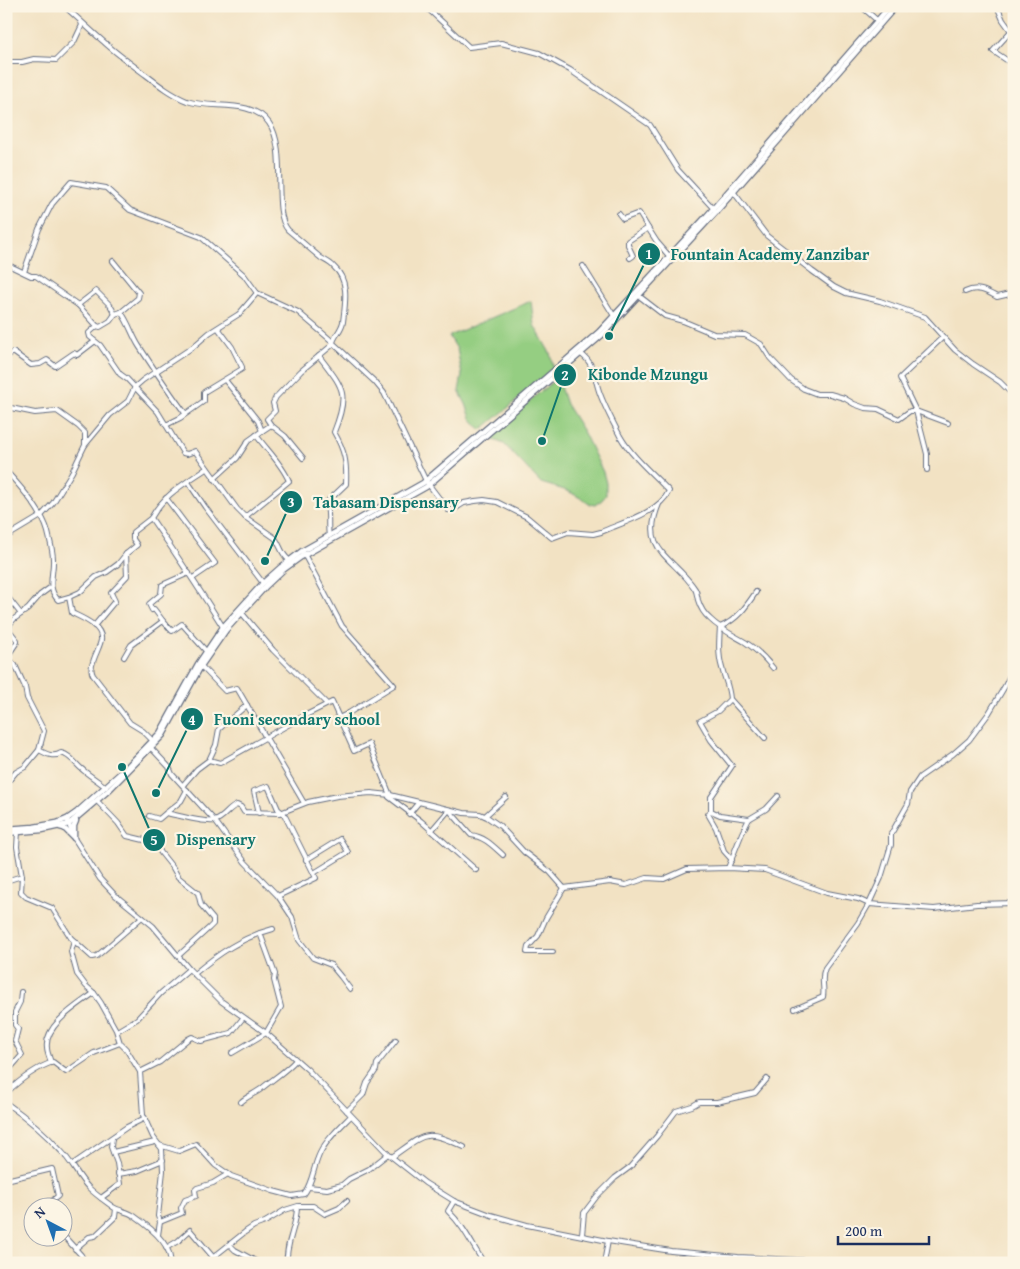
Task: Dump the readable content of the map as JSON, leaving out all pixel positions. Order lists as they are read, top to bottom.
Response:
{
  "places": [
    "Fountain Academy Zanzibar",
    "Kibonde Mzungu",
    "Tabasam Dispensary",
    "Dispensary",
    "Fuoni secondary school"
  ],
  "scale_bar": "200 m",
  "north": "top left"
}
